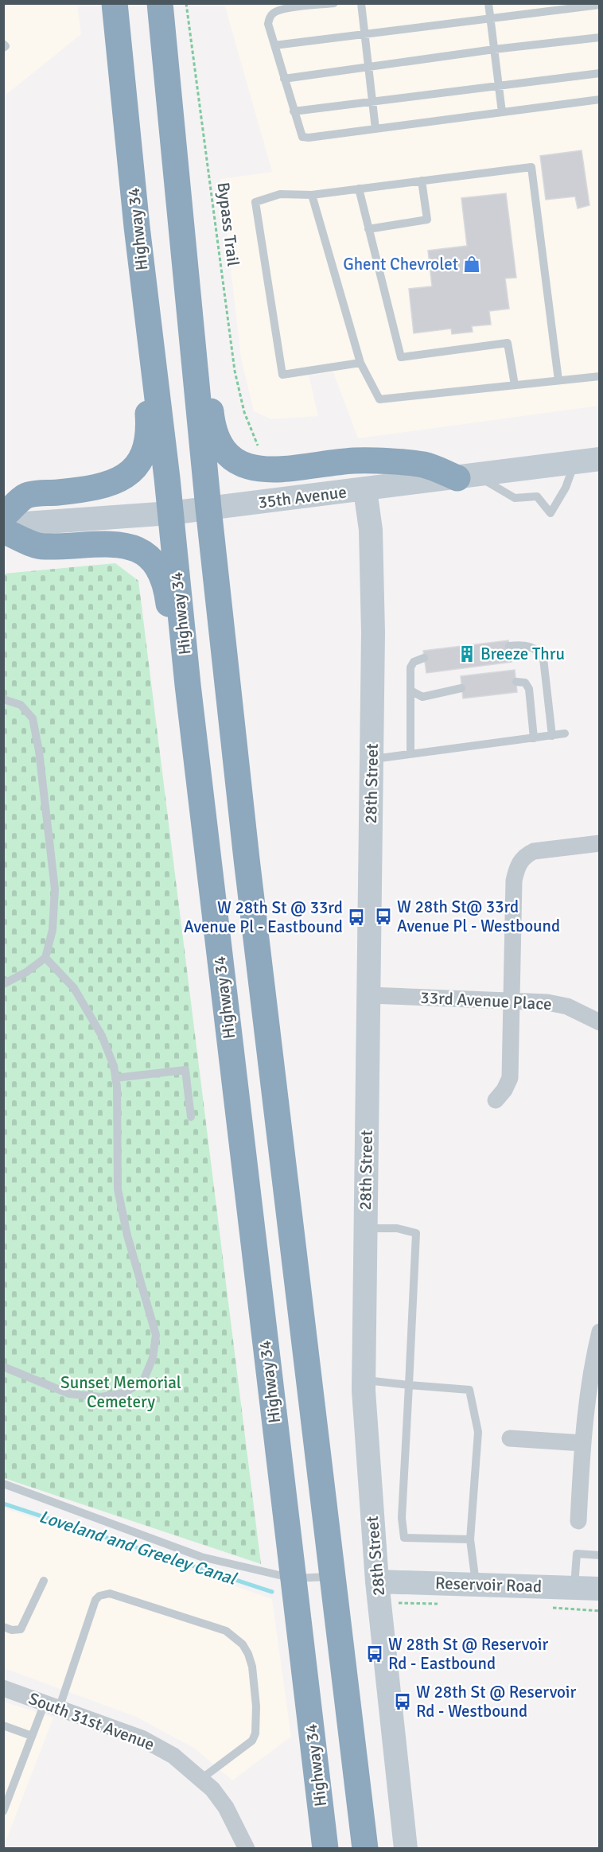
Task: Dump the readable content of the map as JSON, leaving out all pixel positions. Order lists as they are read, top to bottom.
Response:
{
  "streets": {
    "highway": ["Highway 34"],
    "street": [
      "35th Avenue",
      "28th Street",
      "33rd Avenue Place",
      "Reservoir Road",
      "South 31st Avenue"
    ],
    "path": ["Bypass Trail"]
  },
  "crossings": [
    ["Highway 34", "35th Avenue"],
    ["35th Avenue", "28th Street"],
    ["28th Street", "33rd Avenue Place"],
    ["28th Street", "Reservoir Road"]
  ],
  "water": ["Loveland and Greeley Canal"],
  "parks": ["Sunset Memorial Cemetery"],
  "places": {
    "shop": ["Ghent Chevrolet"],
    "building": ["Breeze Thru"],
    "bus stop": [
      "W 28th St@ 33rd Avenue Pl - Westbound",
      "W 28th St @ 33rd Avenue Pl - Eastbound",
      "W 28th St @ Reservoir Rd - Eastbound",
      "W 28th St @ Reservoir Rd - Westbound"
    ]
  }
}
